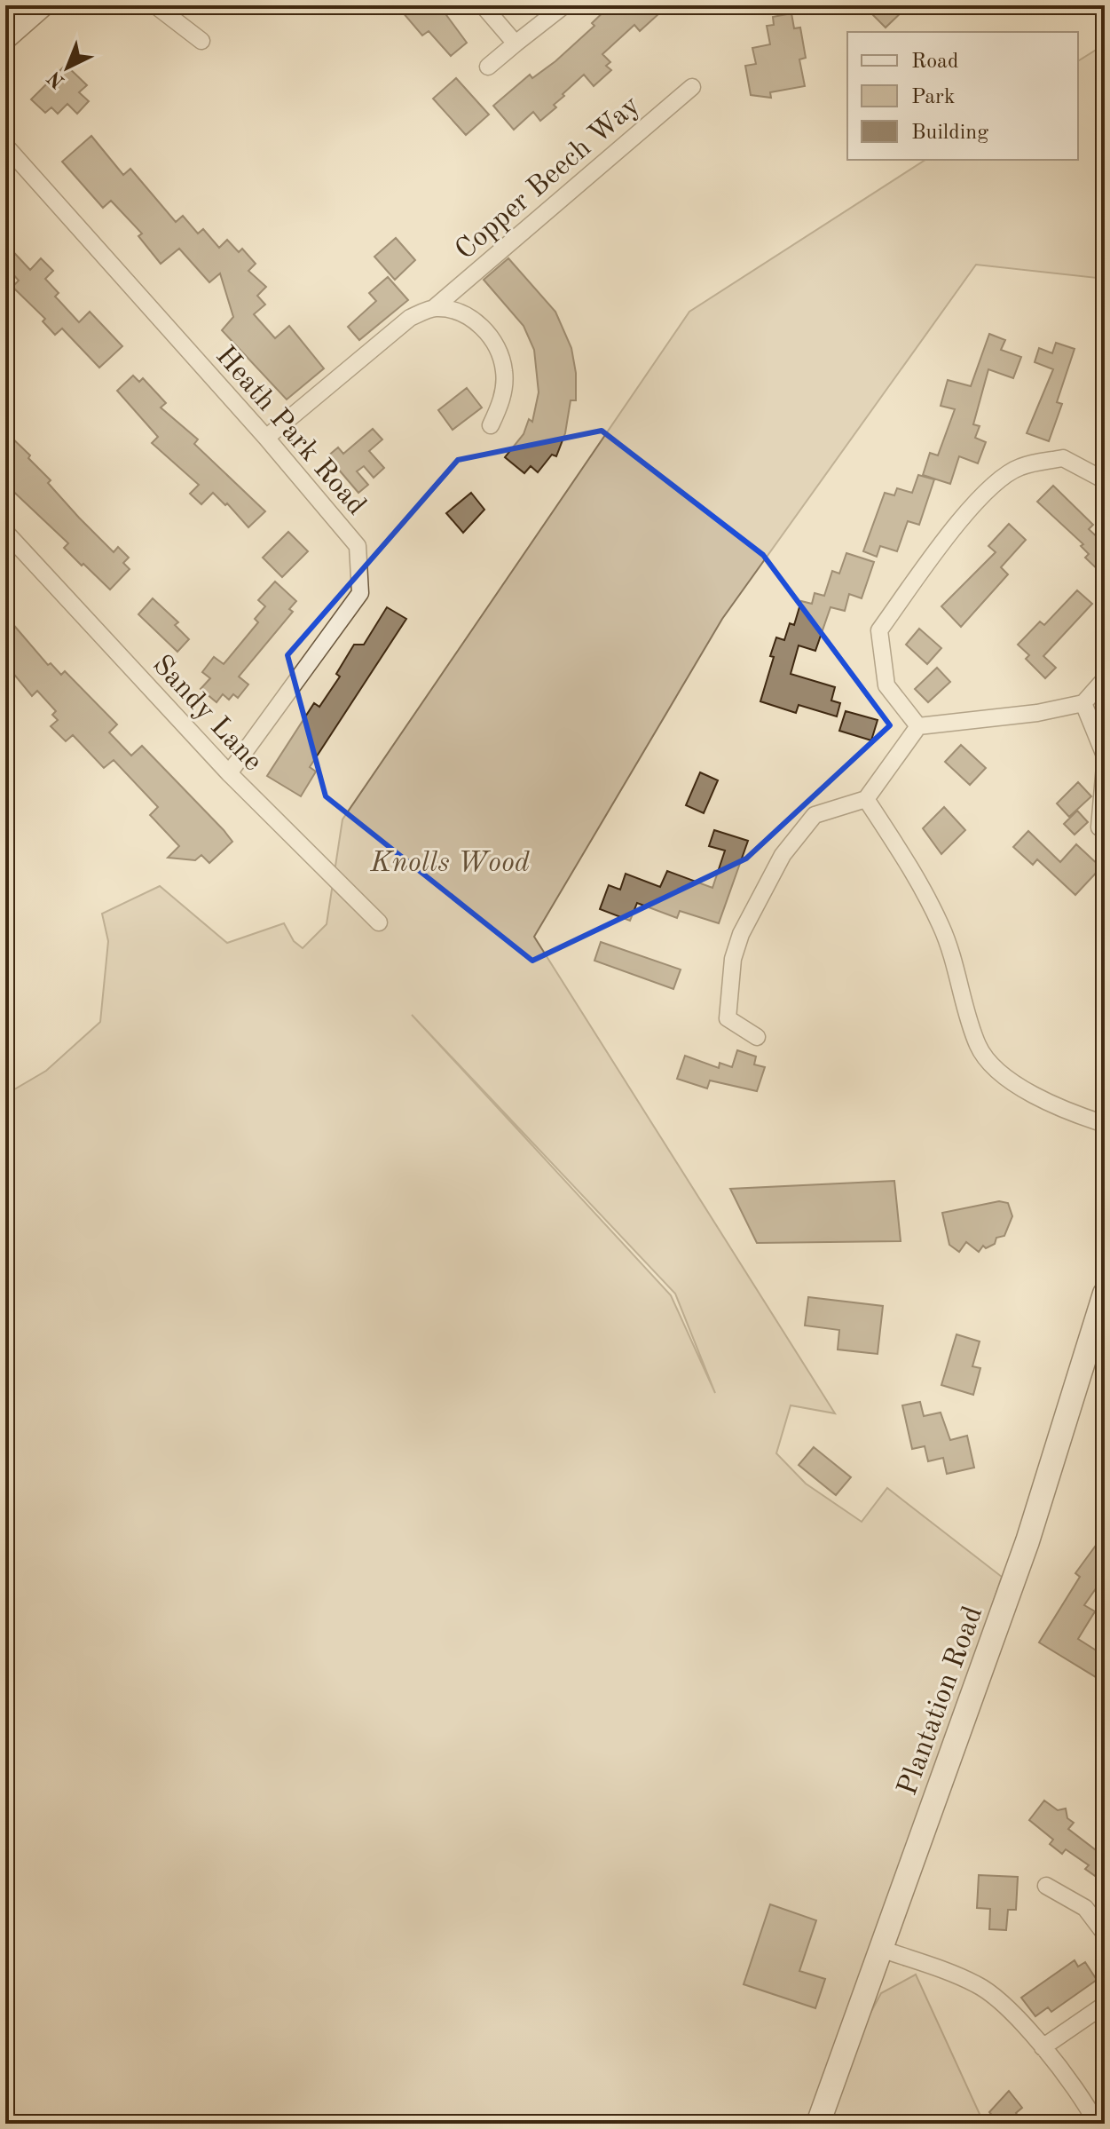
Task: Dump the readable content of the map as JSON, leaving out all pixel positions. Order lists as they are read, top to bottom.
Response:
{
  "streets": {
    "street": [
      "Copper Beech Way",
      "Heath Park Road",
      "Sandy Lane",
      "Plantation Road"
    ]
  },
  "crossings": [
    ["Copper Beech Way", "Heath Park Road"],
    ["Heath Park Road", "Sandy Lane"]
  ],
  "parks": ["Knolls Wood"],
  "legend": ["Road", "Park", "Building"],
  "north": "bottom left"
}
